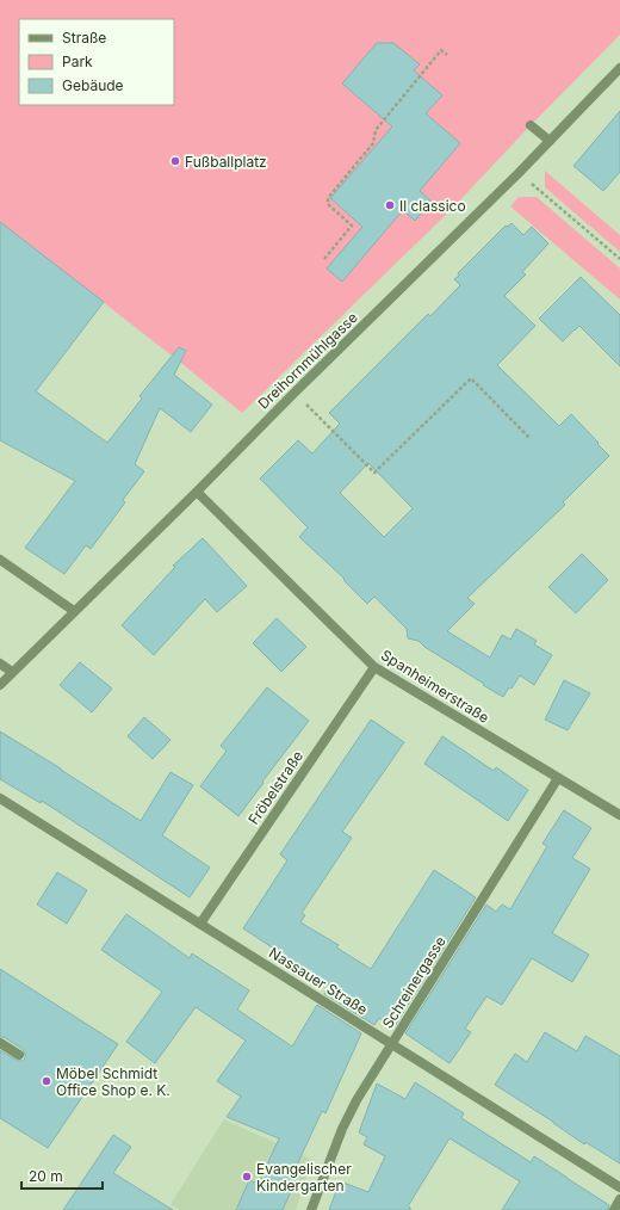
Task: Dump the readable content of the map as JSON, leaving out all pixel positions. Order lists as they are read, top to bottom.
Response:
{
  "streets": {
    "street": [
      "Dreihornmühlgasse",
      "Spanheimerstraße",
      "Fröbelstraße",
      "Nassauer Straße",
      "Schreinergasse"
    ]
  },
  "crossings": [
    ["Dreihornmühlgasse", "Spanheimerstraße"],
    ["Spanheimerstraße", "Fröbelstraße"],
    ["Spanheimerstraße", "Schreinergasse"],
    ["Fröbelstraße", "Nassauer Straße"],
    ["Nassauer Straße", "Schreinergasse"]
  ],
  "places": [
    "Fußballplatz",
    "Il classico",
    "Möbel Schmidt Office Shop e. K.",
    "Evangelischer Kindergarten"
  ],
  "legend": ["Straße", "Park", "Gebäude"],
  "scale_bar": "20 m"
}
